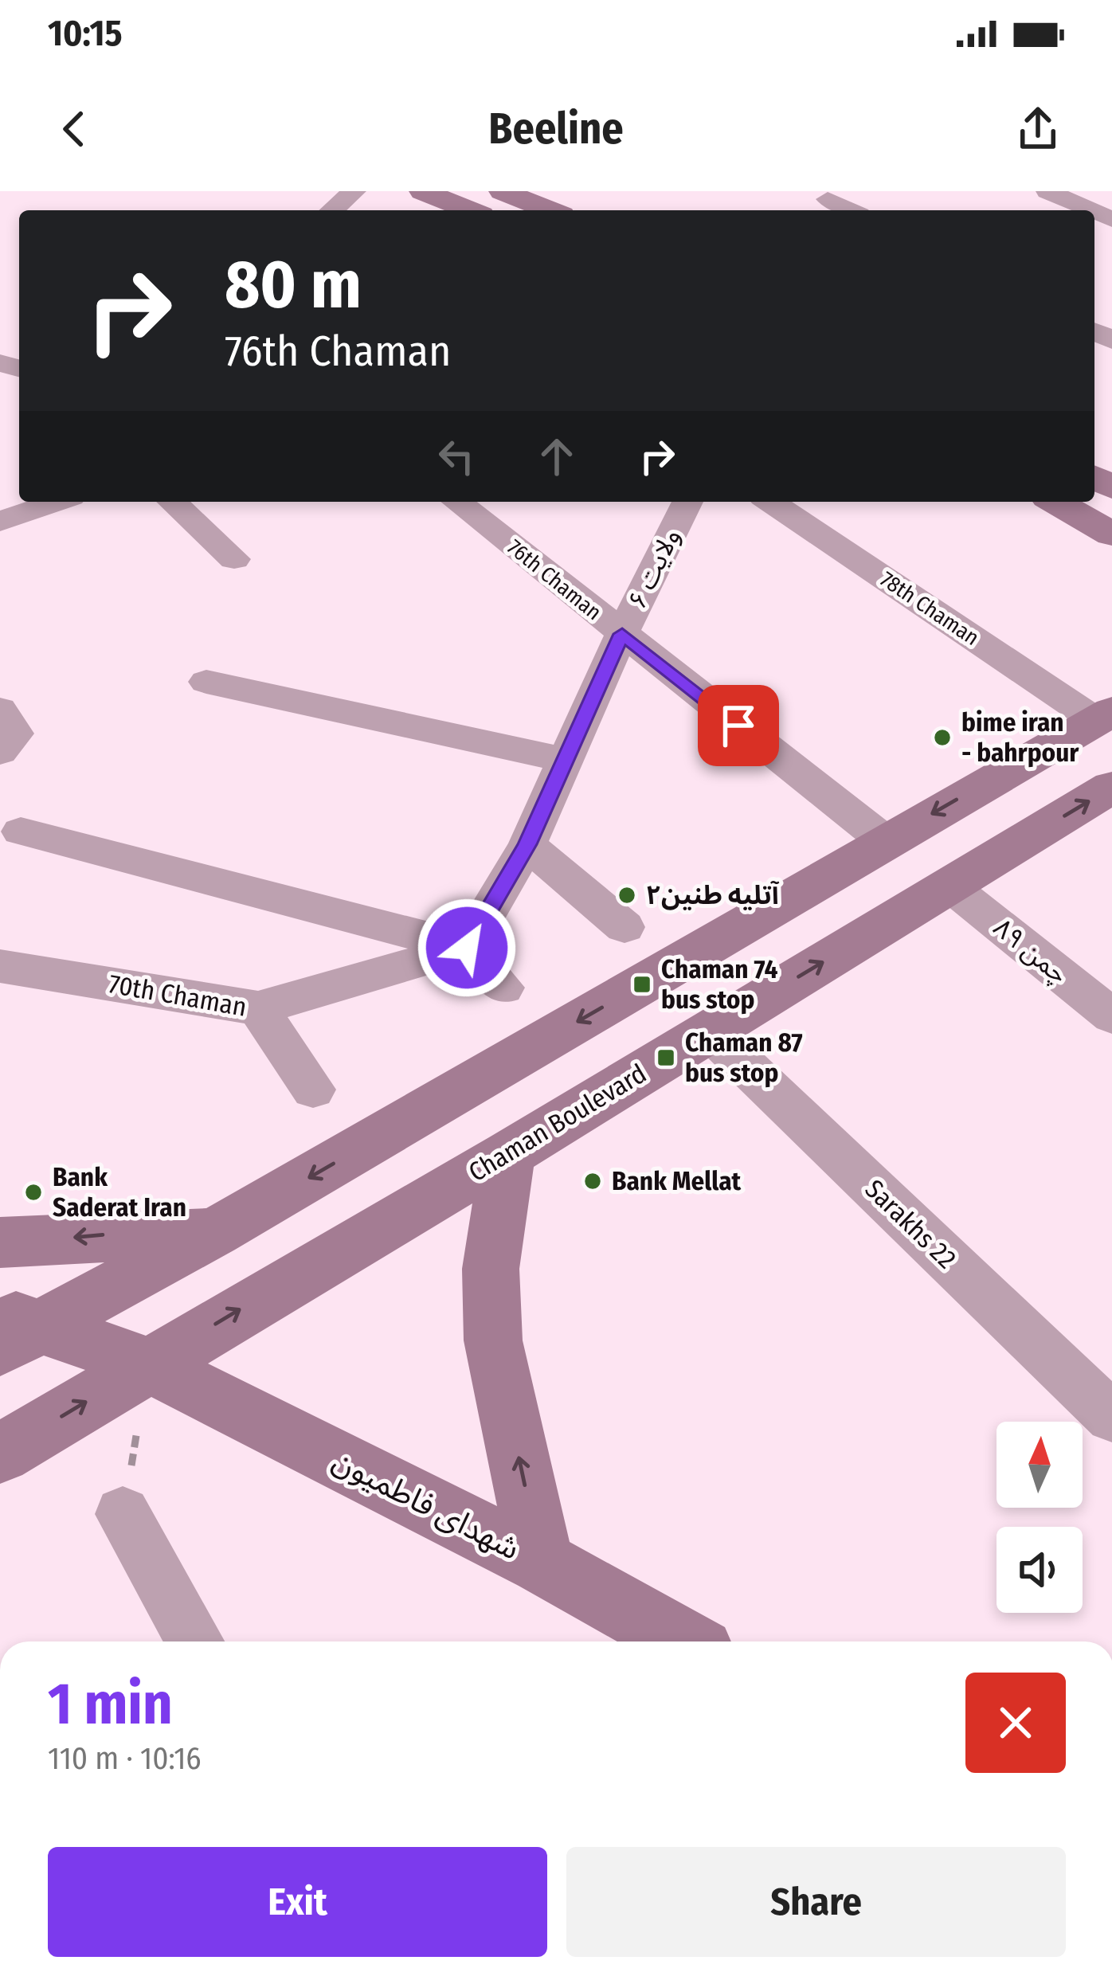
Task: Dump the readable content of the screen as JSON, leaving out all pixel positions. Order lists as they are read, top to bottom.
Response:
{
  "streets": {
    "main road": ["Chaman Boulevard", "شهدای فاطمیون"],
    "street": [
      "ولایت ۶",
      "76th Chaman",
      "78th Chaman",
      "چمن ۸۹",
      "70th Chaman",
      "Sarakhs 22"
    ]
  },
  "crossings": [
    ["ولایت ۶", "76th Chaman"],
    ["چمن ۸۹", "Chaman Boulevard"],
    ["Chaman Boulevard", "Sarakhs 22"],
    ["Chaman Boulevard", "شهدای فاطمیون"]
  ],
  "places": {
    "other": [
      "bime iran - bahrpour",
      "آتلیه طنین۲",
      "Bank Mellat",
      "Bank Saderat Iran"
    ],
    "transit": ["Chaman 74 bus stop", "Chaman 87 bus stop"]
  },
  "north": "top",
  "page": {
    "status": "10:15",
    "header": "Beeline",
    "turn": ["80 m", "76th Chaman"],
    "heading": ["1 min", "110 m · 10:16"],
    "buttons": ["Exit", "Share"]
  }
}
